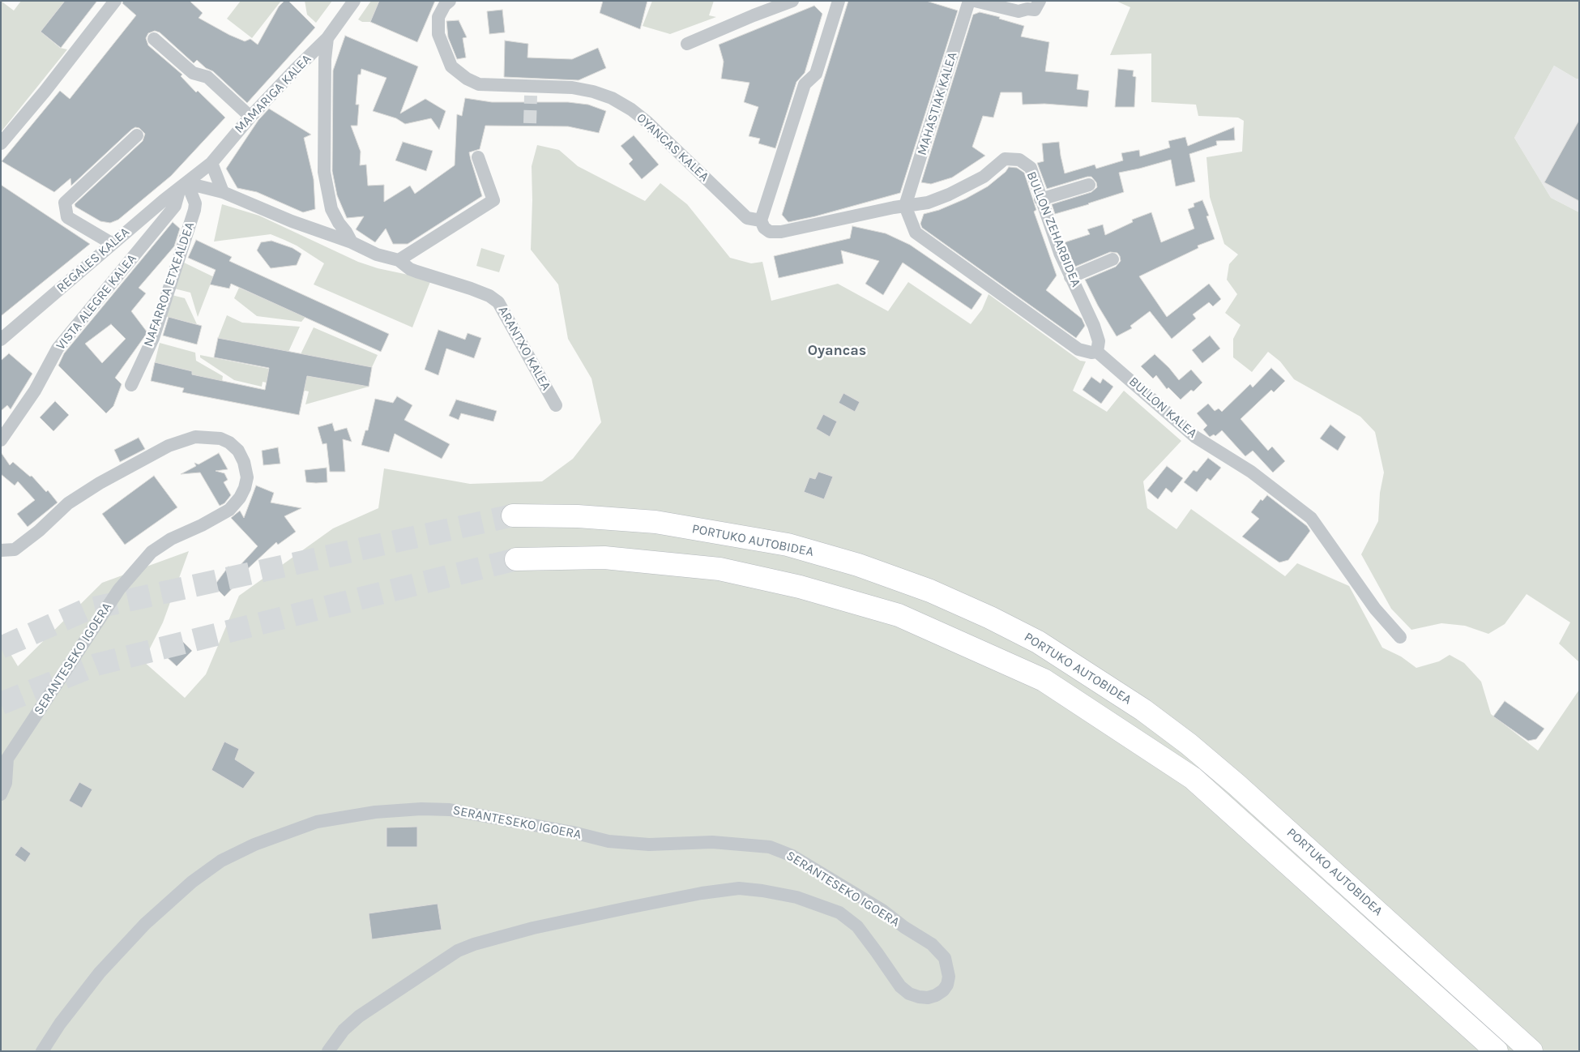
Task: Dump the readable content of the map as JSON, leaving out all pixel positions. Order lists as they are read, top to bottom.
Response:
{
  "streets": {
    "highway": ["PORTUKO AUTOBIDEA"],
    "street": [
      "MAMARIGA KALEA",
      "MAHASTIAK KALEA",
      "OYANCAS KALEA",
      "BULLON ZEHARBIDEA",
      "REGALES KALEA",
      "NAFARROA ETXEALDEA",
      "VISTA ALEGRE KALEA",
      "ARANTXO KALEA",
      "BULLON KALEA",
      "SERANTESEKO IGOERA"
    ]
  },
  "crossings": [
    ["MAMARIGA KALEA", "REGALES KALEA"],
    ["MAMARIGA KALEA", "NAFARROA ETXEALDEA"],
    ["MAMARIGA KALEA", "VISTA ALEGRE KALEA"],
    ["MAMARIGA KALEA", "ARANTXO KALEA"],
    ["MAHASTIAK KALEA", "OYANCAS KALEA"],
    ["MAHASTIAK KALEA", "BULLON ZEHARBIDEA"],
    ["OYANCAS KALEA", "BULLON ZEHARBIDEA"],
    ["BULLON ZEHARBIDEA", "BULLON KALEA"],
    ["REGALES KALEA", "NAFARROA ETXEALDEA"],
    ["REGALES KALEA", "VISTA ALEGRE KALEA"],
    ["REGALES KALEA", "ARANTXO KALEA"],
    ["NAFARROA ETXEALDEA", "VISTA ALEGRE KALEA"],
    ["NAFARROA ETXEALDEA", "ARANTXO KALEA"],
    ["VISTA ALEGRE KALEA", "ARANTXO KALEA"]
  ],
  "districts": ["Oyancas"]
}
